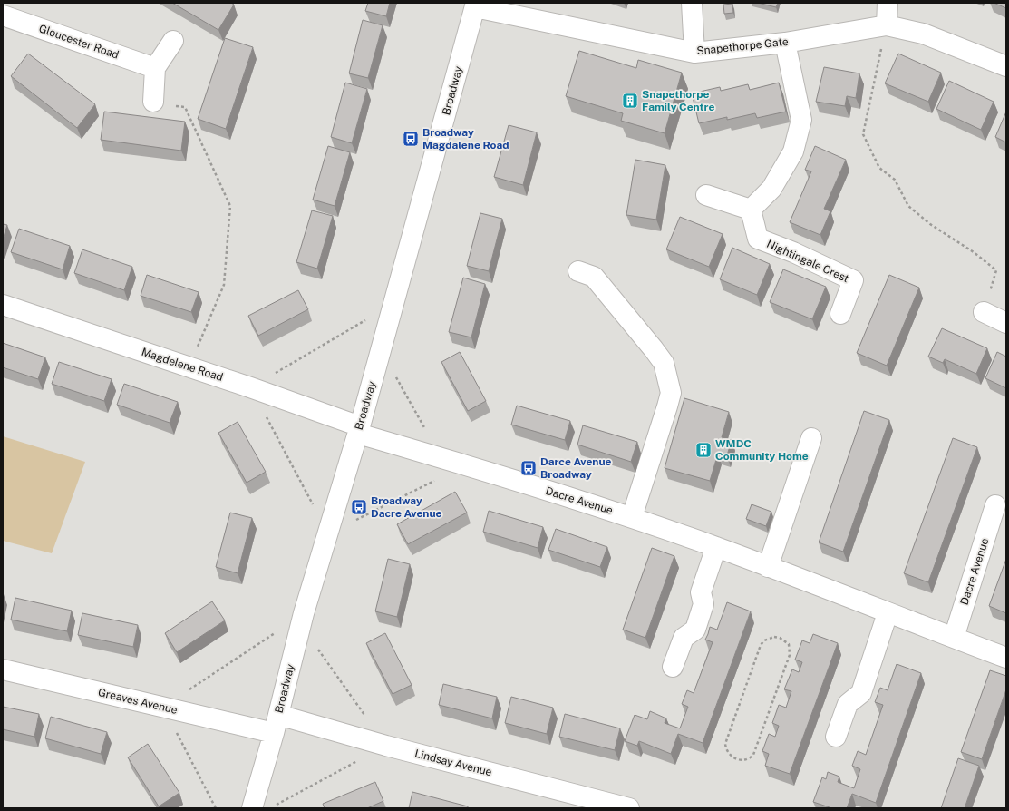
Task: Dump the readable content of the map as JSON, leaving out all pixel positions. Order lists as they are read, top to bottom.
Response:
{
  "streets": {
    "street": [
      "Gloucester Road",
      "Snapethorpe Gate",
      "Broadway",
      "Nightingale Crest",
      "Magdelene Road",
      "Dacre Avenue",
      "Greaves Avenue",
      "Lindsay Avenue"
    ]
  },
  "crossings": [
    ["Snapethorpe Gate", "Broadway"],
    ["Broadway", "Magdelene Road"],
    ["Broadway", "Dacre Avenue"],
    ["Broadway", "Greaves Avenue"],
    ["Broadway", "Lindsay Avenue"],
    ["Magdelene Road", "Dacre Avenue"],
    ["Greaves Avenue", "Lindsay Avenue"]
  ],
  "places": {
    "building": ["Snapethorpe Family Centre", "WMDC Community Home"],
    "bus stop": ["Broadway Magdalene Road", "Darce Avenue Broadway", "Broadway Dacre Avenue"]
  }
}
